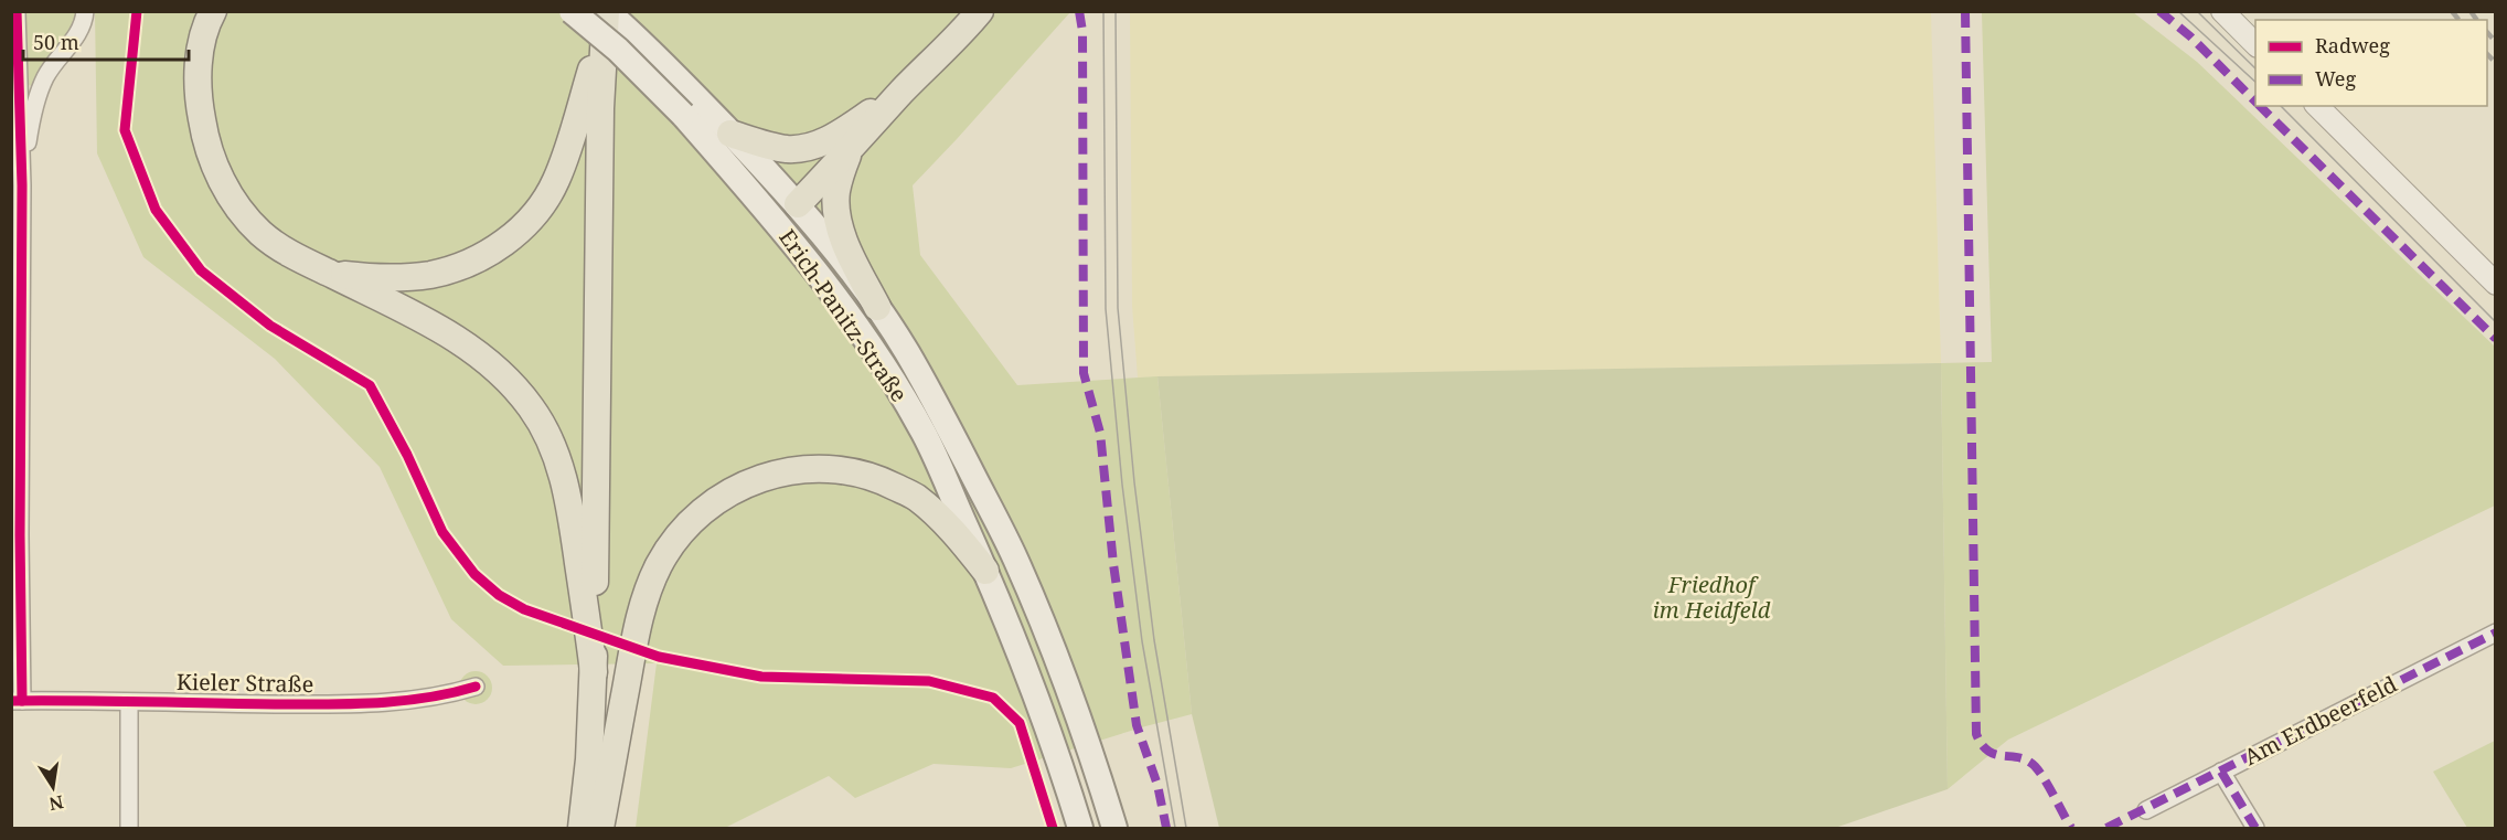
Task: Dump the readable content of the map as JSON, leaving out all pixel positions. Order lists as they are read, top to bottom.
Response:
{
  "streets": {
    "main road": ["Erich-Panitz-Straße"],
    "street": ["Kieler Straße", "Am Erdbeerfeld"]
  },
  "parks": ["Friedhof im Heidfeld"],
  "legend": ["Radweg", "Weg"],
  "scale_bar": "50 m",
  "north": "bottom"
}
